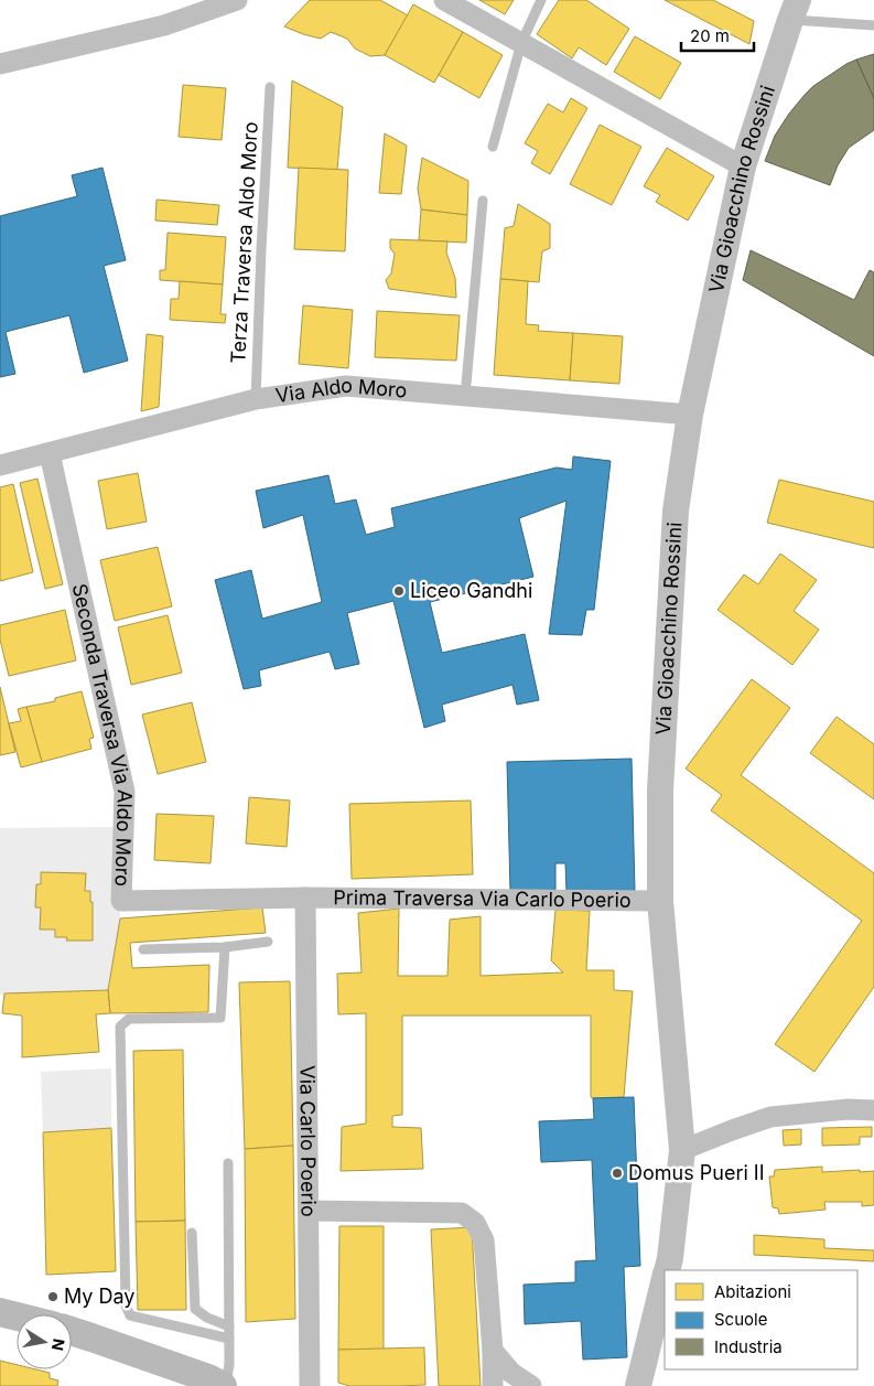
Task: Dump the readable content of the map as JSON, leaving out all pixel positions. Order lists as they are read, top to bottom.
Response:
{
  "streets": {
    "street": [
      "Via Gioacchino Rossini",
      "Via Aldo Moro",
      "Seconda Traversa Via Aldo Moro",
      "Prima Traversa Via Carlo Poerio",
      "Via Carlo Poerio"
    ],
    "lane": ["Terza Traversa Aldo Moro"]
  },
  "crossings": [
    ["Via Gioacchino Rossini", "Via Aldo Moro"],
    ["Via Gioacchino Rossini", "Prima Traversa Via Carlo Poerio"],
    ["Terza Traversa Aldo Moro", "Via Aldo Moro"],
    ["Via Aldo Moro", "Seconda Traversa Via Aldo Moro"],
    ["Seconda Traversa Via Aldo Moro", "Prima Traversa Via Carlo Poerio"],
    ["Seconda Traversa Via Aldo Moro", "Via Carlo Poerio"],
    ["Prima Traversa Via Carlo Poerio", "Via Carlo Poerio"]
  ],
  "places": ["Liceo Gandhi", "Domus Pueri II", "My Day"],
  "legend": ["Abitazioni", "Scuole", "Industria"],
  "scale_bar": "20 m",
  "north": "right"
}
